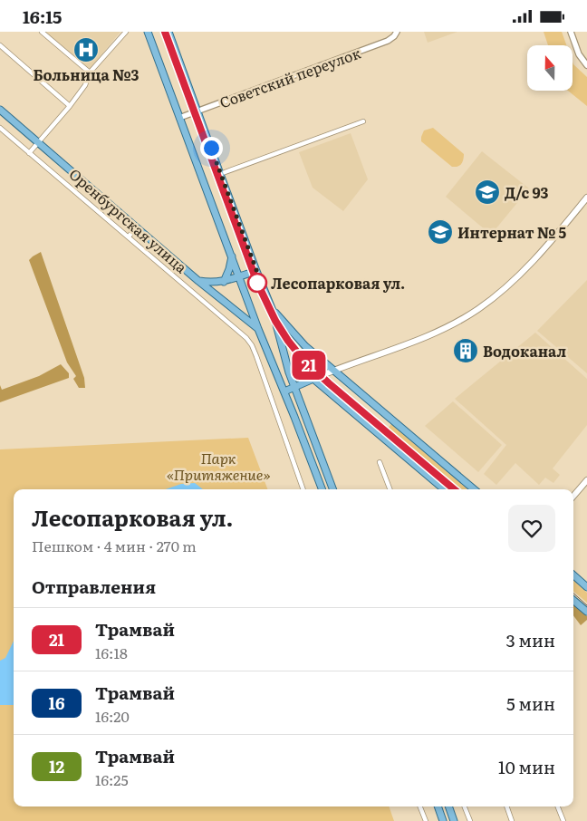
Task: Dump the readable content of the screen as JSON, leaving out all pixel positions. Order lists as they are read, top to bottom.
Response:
{
  "streets": {
    "main road": ["Оренбургская улица"],
    "street": ["Советский переулок"]
  },
  "parks": ["Парк «Притяжение»"],
  "places": {
    "hospital": ["Больница №3"],
    "school or university": ["Д/с 93", "Интернат № 5"],
    "other": ["Лесопарковая ул."],
    "building": ["Водоканал"]
  },
  "lines": ["tram line 21"],
  "north": "top",
  "page": {
    "status": "16:15",
    "on_map": "21",
    "heading": [
      ["Лесопарковая ул.", "Пешком · 4 мин · 270 m"],
      "Отправления"
    ],
    "list": [
      {
        "mark": "21",
        "name": "Трамвай",
        "note": "16:18",
        "value": "3 мин"
      },
      {
        "mark": "16",
        "name": "Трамвай",
        "note": "16:20",
        "value": "5 мин"
      },
      {
        "mark": "12",
        "name": "Трамвай",
        "note": "16:25",
        "value": "10 мин"
      }
    ]
  }
}
